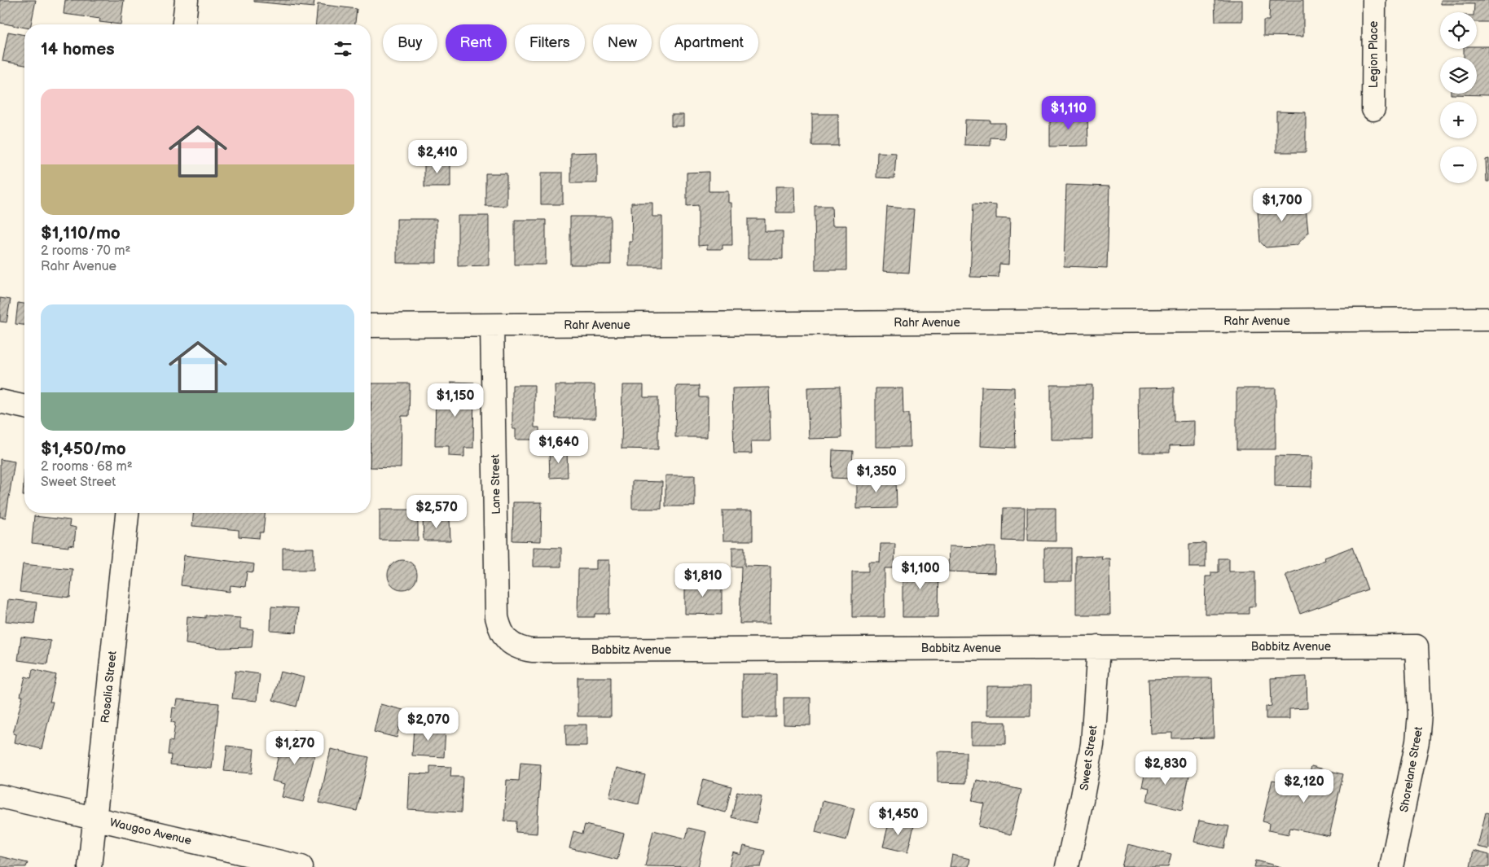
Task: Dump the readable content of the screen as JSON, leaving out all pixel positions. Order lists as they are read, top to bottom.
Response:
{
  "streets": {
    "street": [
      "Legion Place",
      "Rahr Avenue",
      "Lane Street",
      "Babbitz Avenue",
      "Rosalia Street",
      "Sweet Street",
      "Shorelane Street",
      "Waugoo Avenue"
    ]
  },
  "crossings": [
    ["Rahr Avenue", "Lane Street"],
    ["Lane Street", "Babbitz Avenue"],
    ["Babbitz Avenue", "Sweet Street"],
    ["Babbitz Avenue", "Shorelane Street"],
    ["Rosalia Street", "Waugoo Avenue"]
  ],
  "page": {
    "map_buttons": ["+", "−"],
    "chip": [
      "Buy",
      "Rent",
      "Filters",
      "New",
      "Apartment"
    ],
    "heading": "14 homes",
    "list": [
      {
        "name": "$1,110/mo",
        "note": "2 rooms · 70 m² · Rahr Avenue"
      },
      {
        "name": "$1,450/mo",
        "note": "2 rooms · 68 m² · Sweet Street"
      }
    ],
    "price": [
      "$1,110",
      "$2,410",
      "$1,700",
      "$1,150",
      "$1,640",
      "$1,350",
      "$2,570",
      "$1,100",
      "$1,810",
      "$2,070",
      "$1,270",
      "$2,830",
      "$2,120",
      "$1,450"
    ]
  }
}
